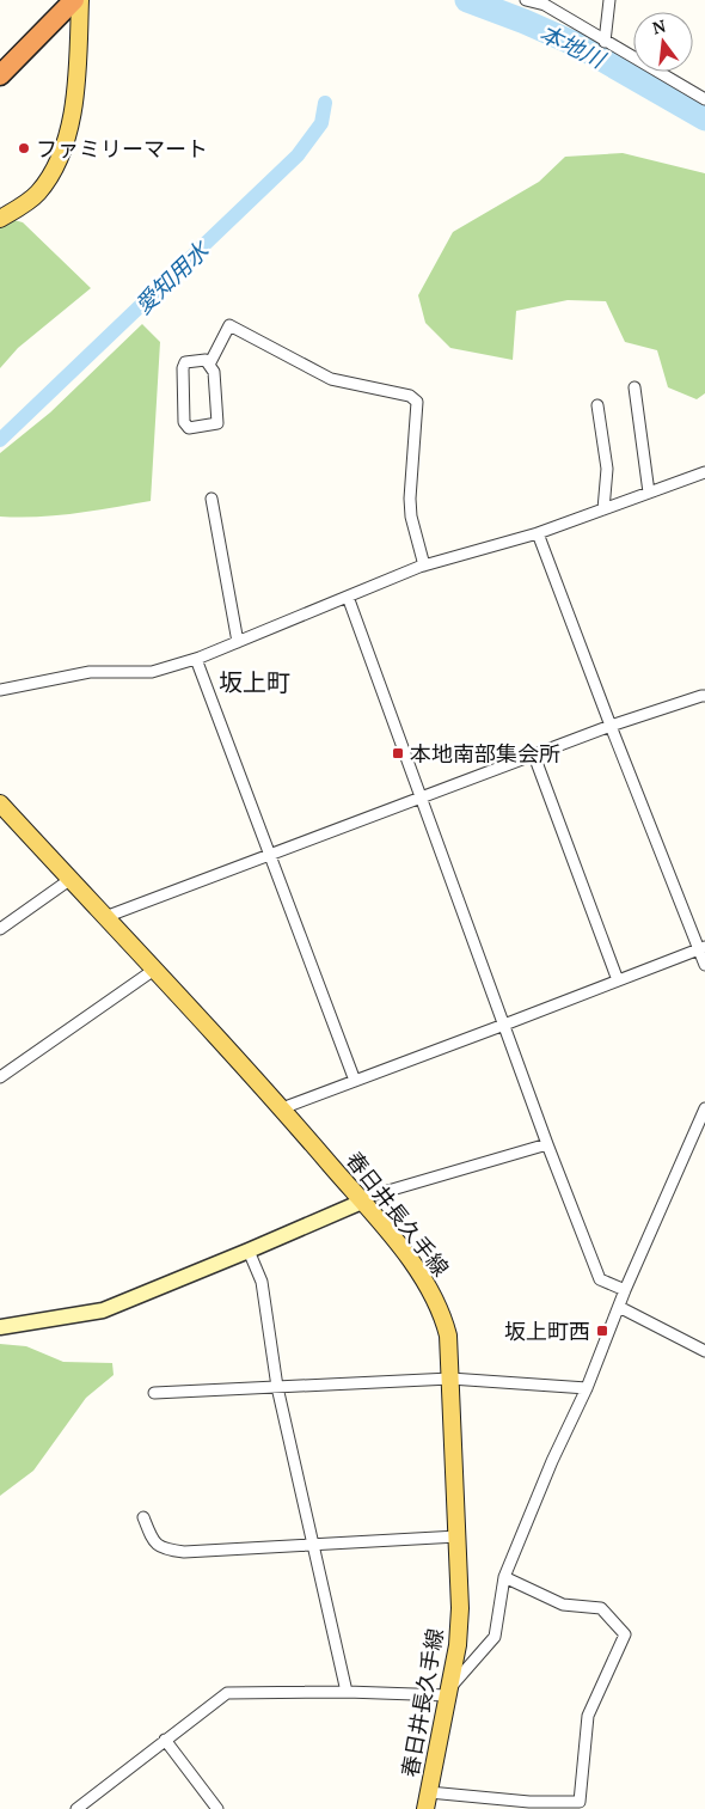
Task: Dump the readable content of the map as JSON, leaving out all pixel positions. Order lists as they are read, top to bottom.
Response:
{
  "streets": {
    "main road": ["春日井長久手線"]
  },
  "districts": ["坂上町"],
  "water": ["本地川", "愛知用水"],
  "places": {
    "other": ["ファミリーマート"],
    "transit": ["本地南部集会所", "坂上町西"]
  },
  "north": "top"
}
